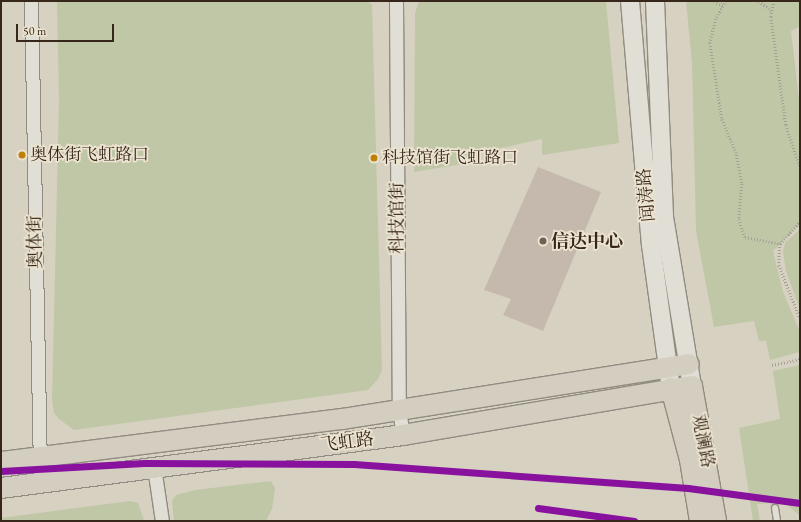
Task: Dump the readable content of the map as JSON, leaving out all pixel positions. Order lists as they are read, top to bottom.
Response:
{
  "streets": {
    "main road": ["闻涛路", "观澜路", "飞虹路"],
    "street": ["科技馆街", "奥体街"]
  },
  "crossings": [
    ["闻涛路", "观澜路"],
    ["闻涛路", "飞虹路"],
    ["科技馆街", "飞虹路"],
    ["奥体街", "飞虹路"],
    ["观澜路", "飞虹路"]
  ],
  "places": ["奥体街飞虹路口", "科技馆街飞虹路口", "信达中心"],
  "scale_bar": "50 m"
}
